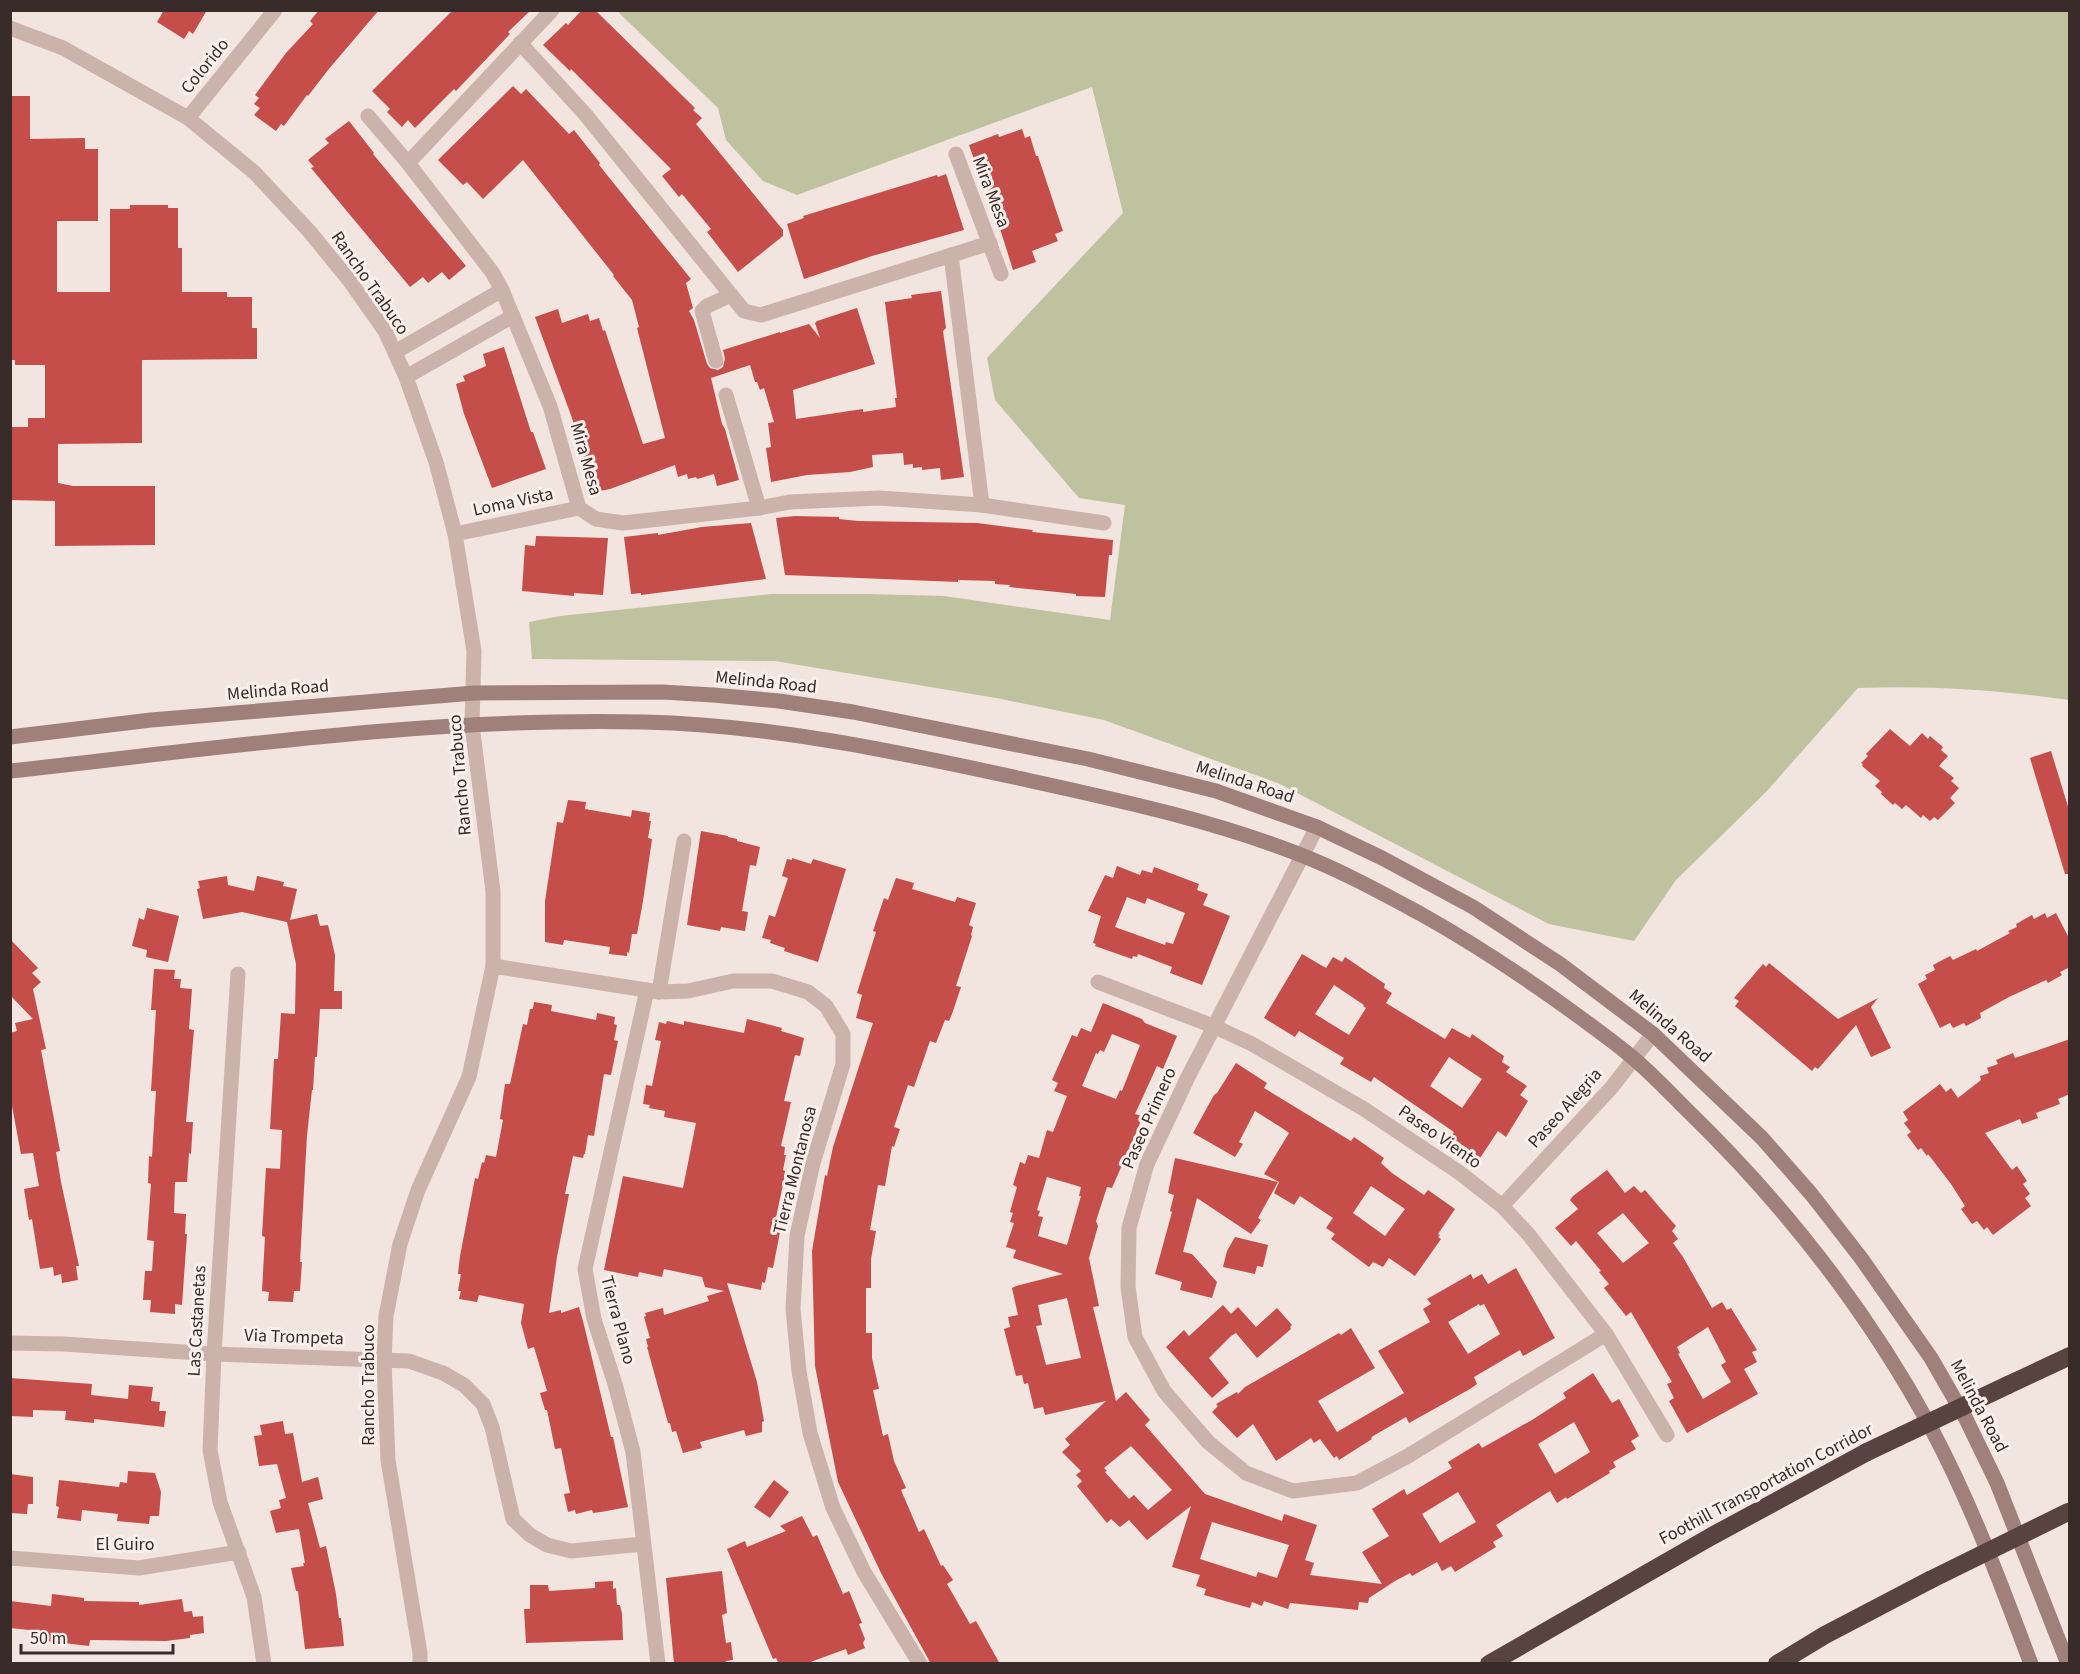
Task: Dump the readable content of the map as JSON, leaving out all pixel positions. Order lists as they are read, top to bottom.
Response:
{
  "streets": {
    "highway": ["Foothill Transportation Corridor"],
    "main road": ["Melinda Road"],
    "street": [
      "Colorido",
      "Mira Mesa",
      "Rancho Trabuco",
      "Loma Vista",
      "Paseo Alegria",
      "Paseo Primero",
      "Paseo Viento",
      "Tierra Montanosa",
      "Tierra Plano",
      "Las Castanetas",
      "Via Trompeta",
      "El Guiro"
    ]
  },
  "crossings": [
    ["Colorido", "Rancho Trabuco"],
    ["Mira Mesa", "Loma Vista"],
    ["Rancho Trabuco", "Loma Vista"],
    ["Rancho Trabuco", "Melinda Road"],
    ["Rancho Trabuco", "Tierra Montanosa"],
    ["Rancho Trabuco", "Via Trompeta"],
    ["Melinda Road", "Paseo Alegria"],
    ["Melinda Road", "Paseo Primero"],
    ["Paseo Alegria", "Paseo Viento"],
    ["Paseo Primero", "Paseo Viento"],
    ["Tierra Montanosa", "Tierra Plano"],
    ["Tierra Plano", "Via Trompeta"],
    ["Las Castanetas", "Via Trompeta"],
    ["Las Castanetas", "El Guiro"]
  ],
  "scale_bar": "50 m"
}
